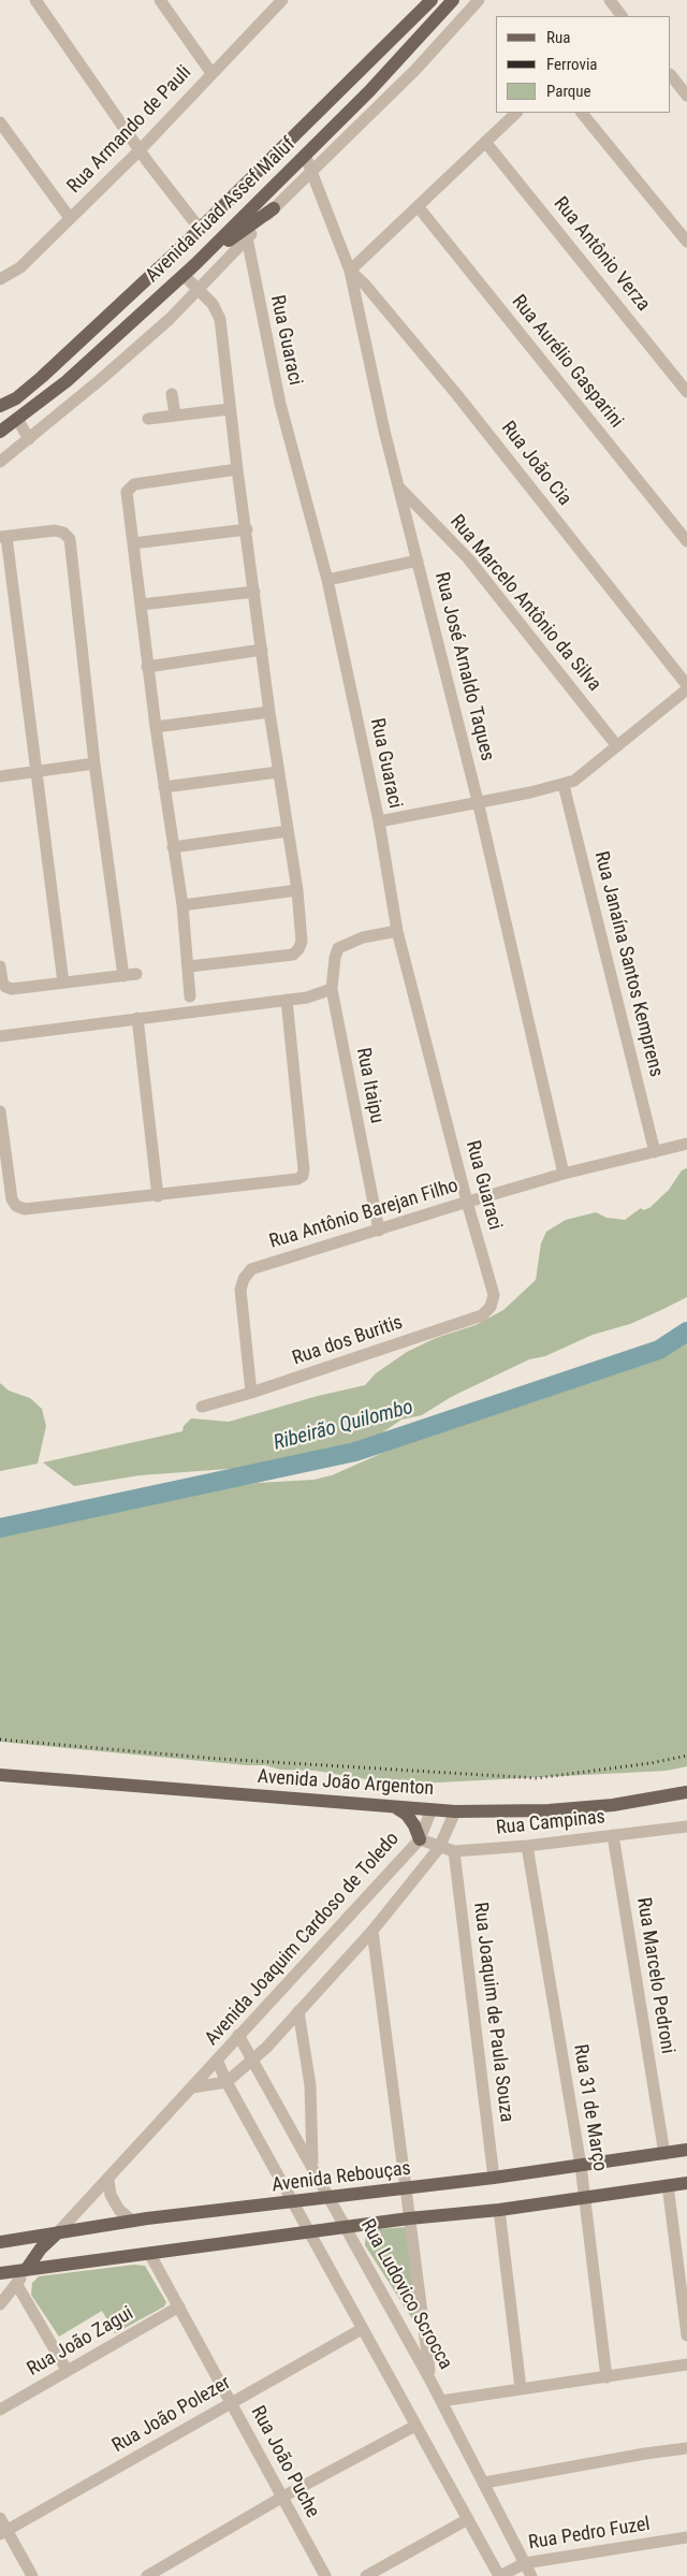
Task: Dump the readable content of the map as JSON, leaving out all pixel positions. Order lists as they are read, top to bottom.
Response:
{
  "streets": {
    "main road": ["Avenida Fuad Assef Maluf", "Avenida João Argenton", "Avenida Rebouças"],
    "street": [
      "Rua Armando de Pauli",
      "Rua Antônio Verza",
      "Rua Guaraci",
      "Rua Aurélio Gasparini",
      "Rua João Cia",
      "Rua Marcelo Antônio da Silva",
      "Rua José Arnaldo Taques",
      "Rua Janaína Santos Kemprens",
      "Rua Itaipu",
      "Rua Antônio Barejan Filho",
      "Rua dos Buritis",
      "Rua Campinas",
      "Avenida Joaquim Cardoso de Toledo",
      "Rua Marcelo Pedroni",
      "Rua Joaquim de Paula Souza",
      "Rua 31 de Março",
      "Rua Ludovico Scrocca",
      "Rua João Zagui",
      "Rua João Polezer",
      "Rua João Puche",
      "Rua Pedro Fuzel"
    ]
  },
  "crossings": [
    ["Avenida Fuad Assef Maluf", "Rua José Arnaldo Taques"],
    ["Rua Guaraci", "Rua Itaipu"],
    ["Rua Guaraci", "Rua Antônio Barejan Filho"],
    ["Rua Guaraci", "Rua dos Buritis"],
    ["Rua João Cia", "Rua José Arnaldo Taques"],
    ["Rua Marcelo Antônio da Silva", "Rua José Arnaldo Taques"],
    ["Rua José Arnaldo Taques", "Rua Antônio Barejan Filho"],
    ["Rua Janaína Santos Kemprens", "Rua Antônio Barejan Filho"],
    ["Rua Itaipu", "Rua Antônio Barejan Filho"],
    ["Rua Antônio Barejan Filho", "Rua dos Buritis"],
    ["Avenida João Argenton", "Avenida Joaquim Cardoso de Toledo"],
    ["Rua Campinas", "Avenida Joaquim Cardoso de Toledo"],
    ["Rua Campinas", "Rua Marcelo Pedroni"],
    ["Rua Campinas", "Rua Joaquim de Paula Souza"],
    ["Rua Campinas", "Rua 31 de Março"],
    ["Avenida Joaquim Cardoso de Toledo", "Avenida Rebouças"],
    ["Avenida Joaquim Cardoso de Toledo", "Rua Ludovico Scrocca"],
    ["Rua Marcelo Pedroni", "Avenida Rebouças"],
    ["Rua Joaquim de Paula Souza", "Avenida Rebouças"],
    ["Rua 31 de Março", "Avenida Rebouças"],
    ["Avenida Rebouças", "Rua Ludovico Scrocca"],
    ["Rua Ludovico Scrocca", "Rua Pedro Fuzel"],
    ["Rua João Zagui", "Rua João Puche"],
    ["Rua João Polezer", "Rua João Puche"]
  ],
  "water": ["Ribeirão Quilombo"],
  "legend": ["Rua", "Ferrovia", "Parque"]
}
